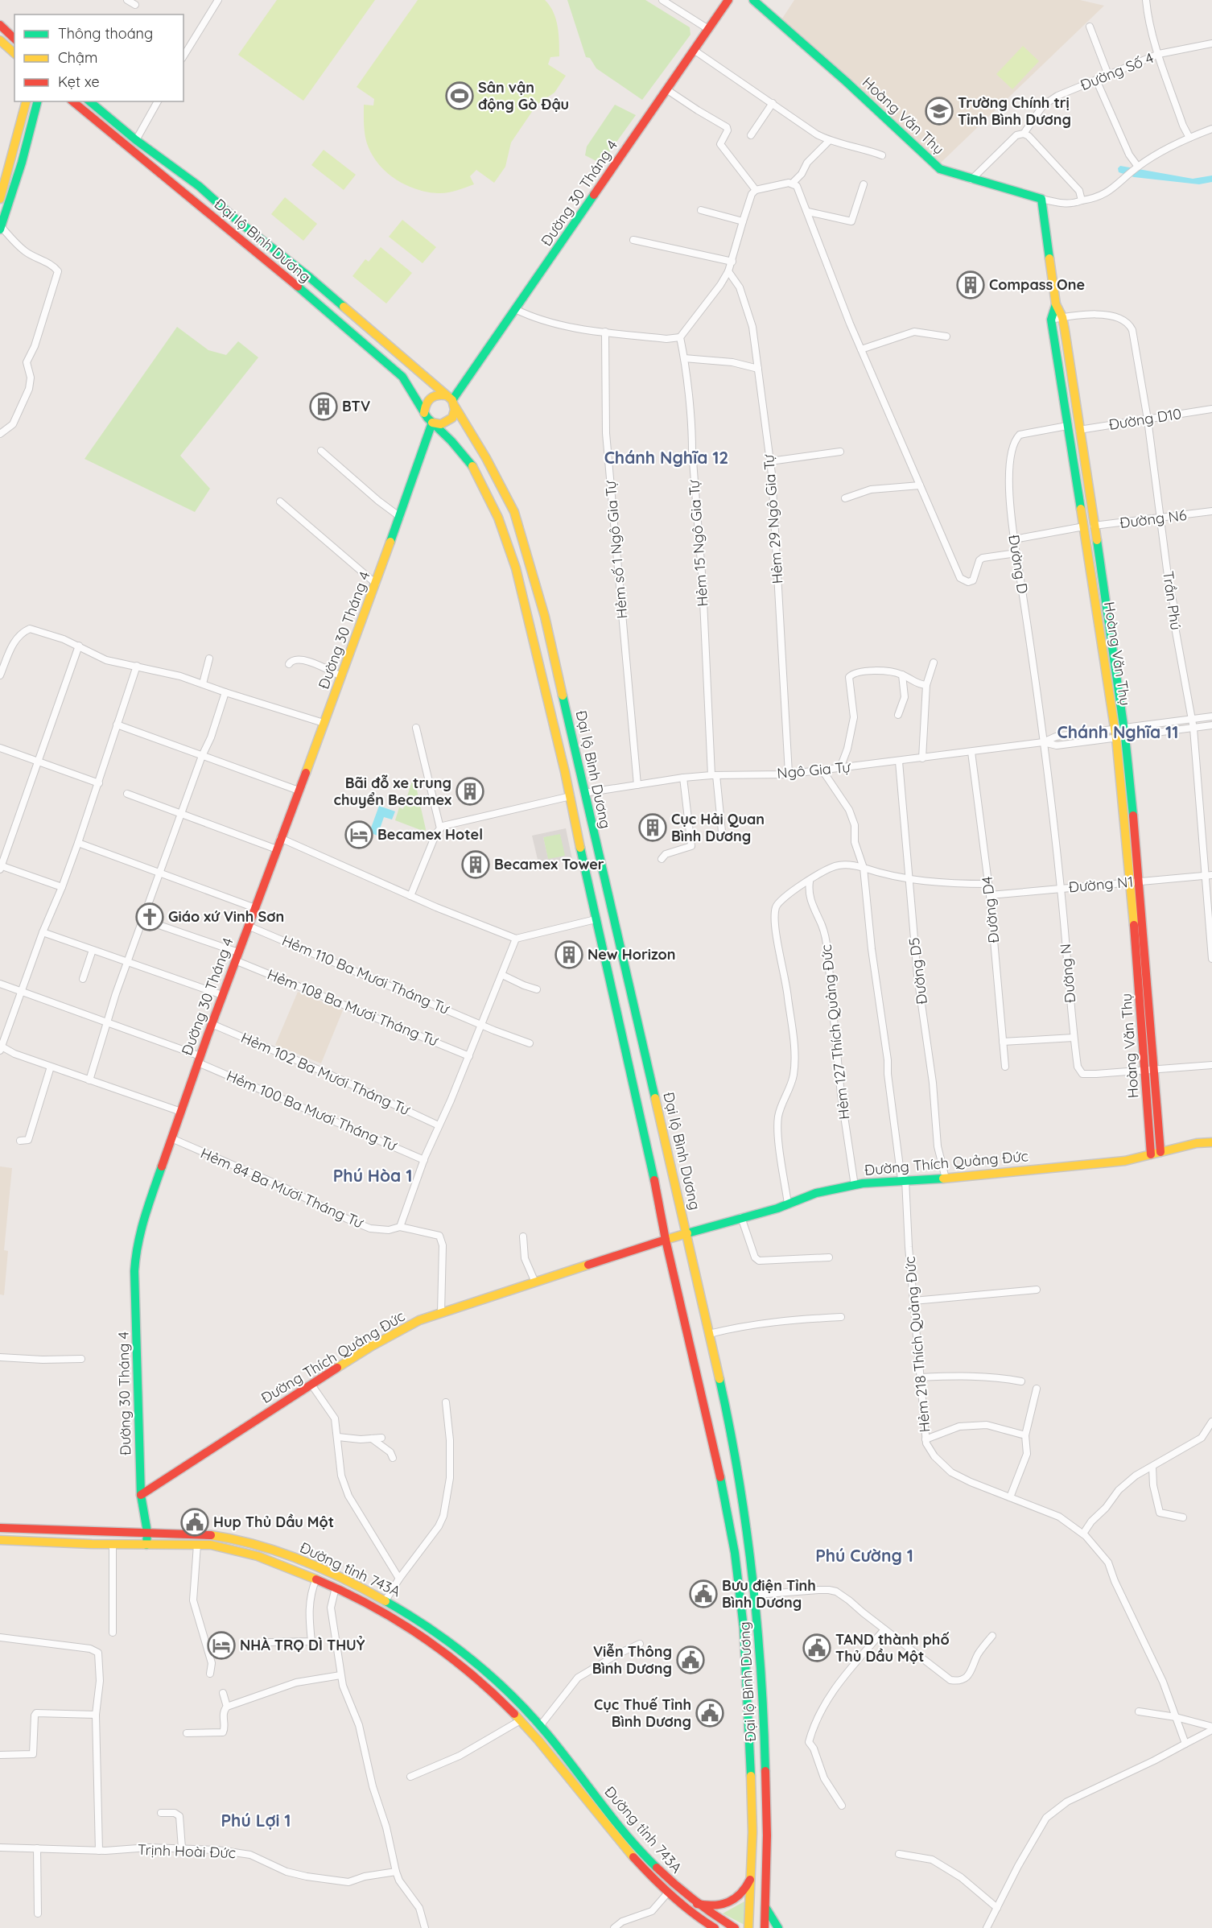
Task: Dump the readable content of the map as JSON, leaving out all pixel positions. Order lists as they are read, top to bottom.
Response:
{
  "streets": {
    "main road": [
      "Hoàng Văn Thụ",
      "Đường 30 Tháng 4",
      "Đại lộ Bình Dương",
      "Đường Thích Quảng Đức",
      "Đường tỉnh 743A"
    ],
    "street": [
      "Đường Số 4",
      "Đường D10",
      "Hẻm 29 Ngô Gia Tự",
      "Đường N6",
      "Hẻm 15 Ngô Gia Tự",
      "Hẻm số 1 Ngô Gia Tự",
      "Đường D",
      "Trần Phú",
      "Ngô Gia Tự",
      "Đường N1",
      "Đường D4",
      "Đường D5",
      "Đường N",
      "Hẻm 110 Ba Mươi Tháng Tư",
      "Hẻm 108 Ba Mươi Tháng Tư",
      "Hẻm 127 Thích Quảng Đức",
      "Hẻm 102 Ba Mươi Tháng Tư",
      "Hẻm 100 Ba Mươi Tháng Tư",
      "Hẻm 84 Ba Mươi Tháng Tư",
      "Hẻm 218 Thích Quảng Đức",
      "Trịnh Hoài Đức"
    ]
  },
  "crossings": [
    ["Đường Số 4", "Hoàng Văn Thụ"],
    ["Hoàng Văn Thụ", "Đường D10"],
    ["Hoàng Văn Thụ", "Đường N6"],
    ["Hoàng Văn Thụ", "Đường D"],
    ["Hoàng Văn Thụ", "Trần Phú"],
    ["Hoàng Văn Thụ", "Ngô Gia Tự"],
    ["Hoàng Văn Thụ", "Đường N1"],
    ["Hoàng Văn Thụ", "Đường N"],
    ["Hoàng Văn Thụ", "Đường Thích Quảng Đức"],
    ["Đường 30 Tháng 4", "Đại lộ Bình Dương"],
    ["Đường 30 Tháng 4", "Hẻm 110 Ba Mươi Tháng Tư"],
    ["Đường 30 Tháng 4", "Hẻm 108 Ba Mươi Tháng Tư"],
    ["Đường 30 Tháng 4", "Hẻm 102 Ba Mươi Tháng Tư"],
    ["Đường 30 Tháng 4", "Hẻm 100 Ba Mươi Tháng Tư"],
    ["Đường 30 Tháng 4", "Đường Thích Quảng Đức"],
    ["Đường 30 Tháng 4", "Hẻm 84 Ba Mươi Tháng Tư"],
    ["Đường 30 Tháng 4", "Đường tỉnh 743A"],
    ["Đại lộ Bình Dương", "Ngô Gia Tự"],
    ["Đại lộ Bình Dương", "Đường Thích Quảng Đức"],
    ["Đường D10", "Trần Phú"],
    ["Hẻm 29 Ngô Gia Tự", "Ngô Gia Tự"],
    ["Đường N6", "Trần Phú"],
    ["Hẻm 15 Ngô Gia Tự", "Ngô Gia Tự"],
    ["Hẻm số 1 Ngô Gia Tự", "Ngô Gia Tự"],
    ["Đường D", "Ngô Gia Tự"],
    ["Đường D", "Đường N"],
    ["Trần Phú", "Ngô Gia Tự"],
    ["Trần Phú", "Đường N1"],
    ["Ngô Gia Tự", "Đường D4"],
    ["Ngô Gia Tự", "Đường D5"],
    ["Ngô Gia Tự", "Đường N"],
    ["Ngô Gia Tự", "Hẻm 218 Thích Quảng Đức"],
    ["Đường N1", "Đường D4"],
    ["Đường N1", "Đường N"],
    ["Đường D5", "Đường Thích Quảng Đức"],
    ["Hẻm 127 Thích Quảng Đức", "Đường Thích Quảng Đức"],
    ["Đường Thích Quảng Đức", "Hẻm 84 Ba Mươi Tháng Tư"],
    ["Đường Thích Quảng Đức", "Hẻm 218 Thích Quảng Đức"]
  ],
  "districts": [
    "Chánh Nghĩa 12",
    "Chánh Nghĩa 11",
    "Phú Hòa 1",
    "Phú Cường 1",
    "Phú Lợi 1"
  ],
  "places": {
    "sports": ["Sân vận động Gò Đậu"],
    "school or university": ["Trường Chính trị Tỉnh Bình Dương"],
    "building": [
      "Compass One",
      "BTV",
      "Bãi đỗ xe trung chuyển Becamex",
      "Cục Hải Quan Bình Dương",
      "Becamex Tower",
      "New Horizon"
    ],
    "hotel": ["Becamex Hotel", "NHÀ TRỌ DÌ THUỶ"],
    "church": ["Giáo xứ Vinh Sơn"],
    "public building": [
      "Hup Thủ Dầu Một",
      "Bưu điện Tỉnh Bình Dương",
      "TAND thành phố Thủ Dầu Một",
      "Viễn Thông Bình Dương",
      "Cục Thuế Tỉnh Bình Dương"
    ]
  },
  "legend": ["Thông thoáng", "Chậm", "Kẹt xe"]
}
